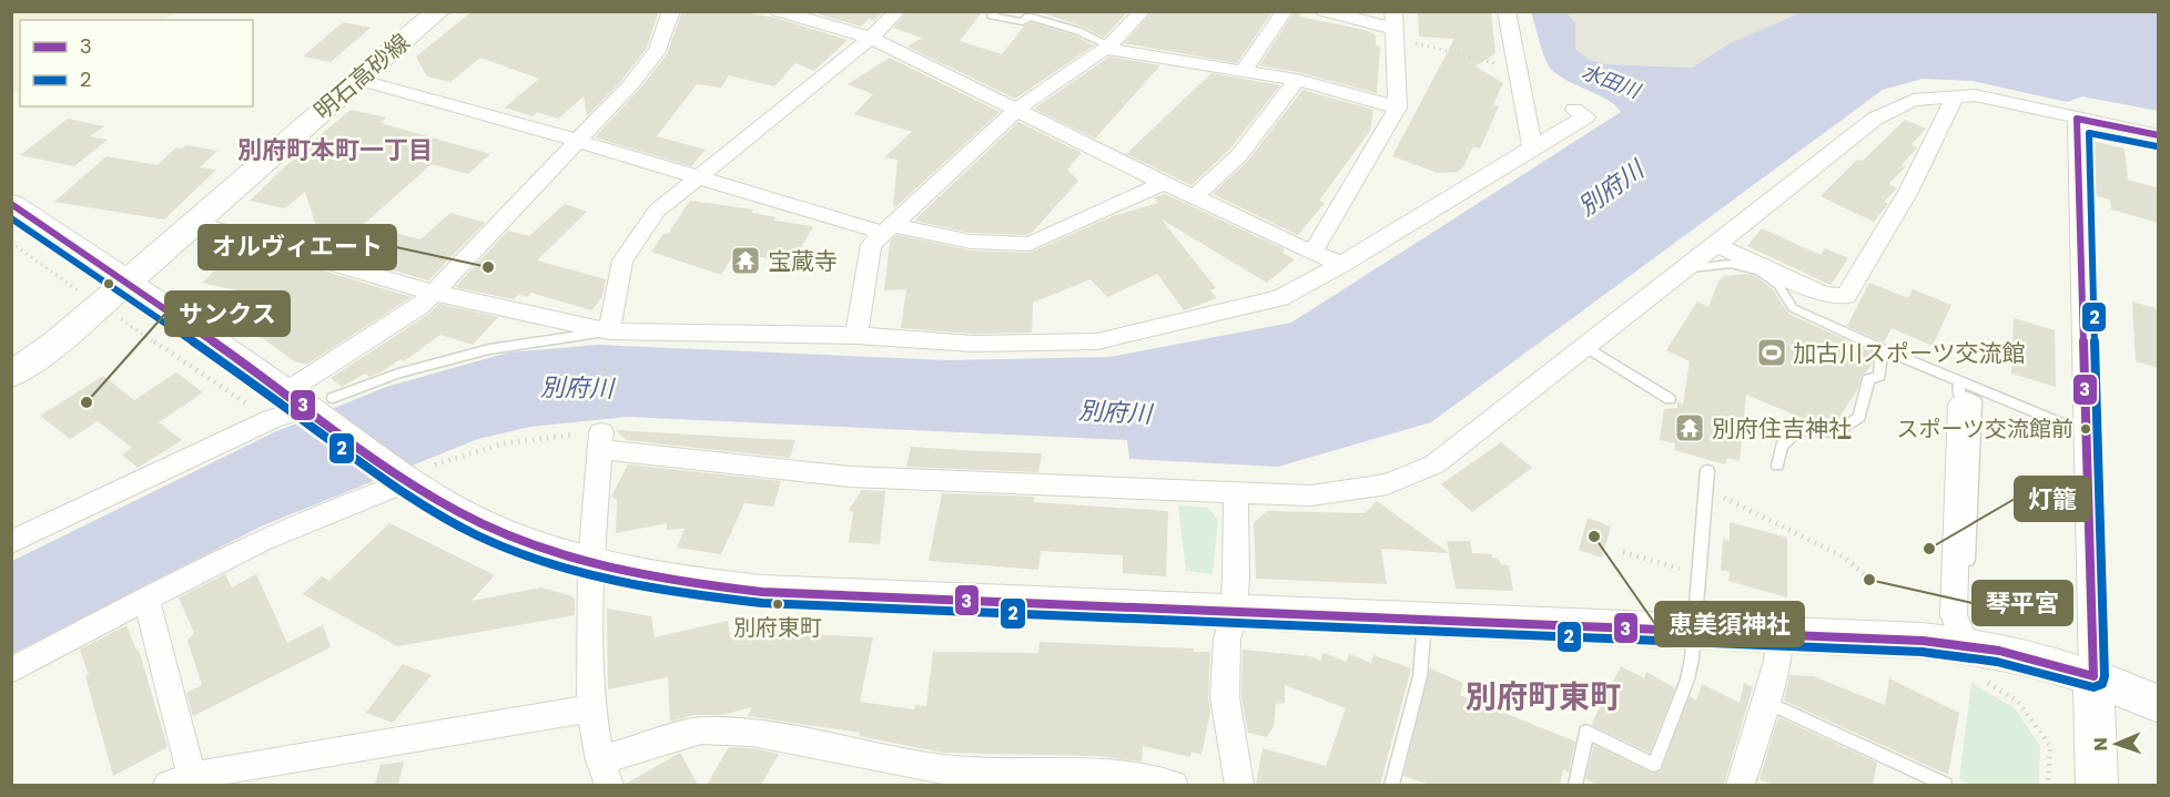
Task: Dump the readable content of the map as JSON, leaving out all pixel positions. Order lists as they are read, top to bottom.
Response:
{
  "streets": {
    "main road": ["明石高砂線"]
  },
  "districts": ["別府町本町一丁目", "別府町東町"],
  "water": ["水田川", "別府川"],
  "places": {
    "temple": ["宝蔵寺", "別府住吉神社"],
    "other": [
      "オルヴィエート",
      "サンクス",
      "スポーツ交流館前",
      "恵美須神社",
      "灯籠",
      "琴平宮",
      "別府東町"
    ],
    "sports": ["加古川スポーツ交流館"]
  },
  "lines": ["transit line 3", "transit line 2"],
  "legend": ["3", "2"],
  "north": "left"
}
